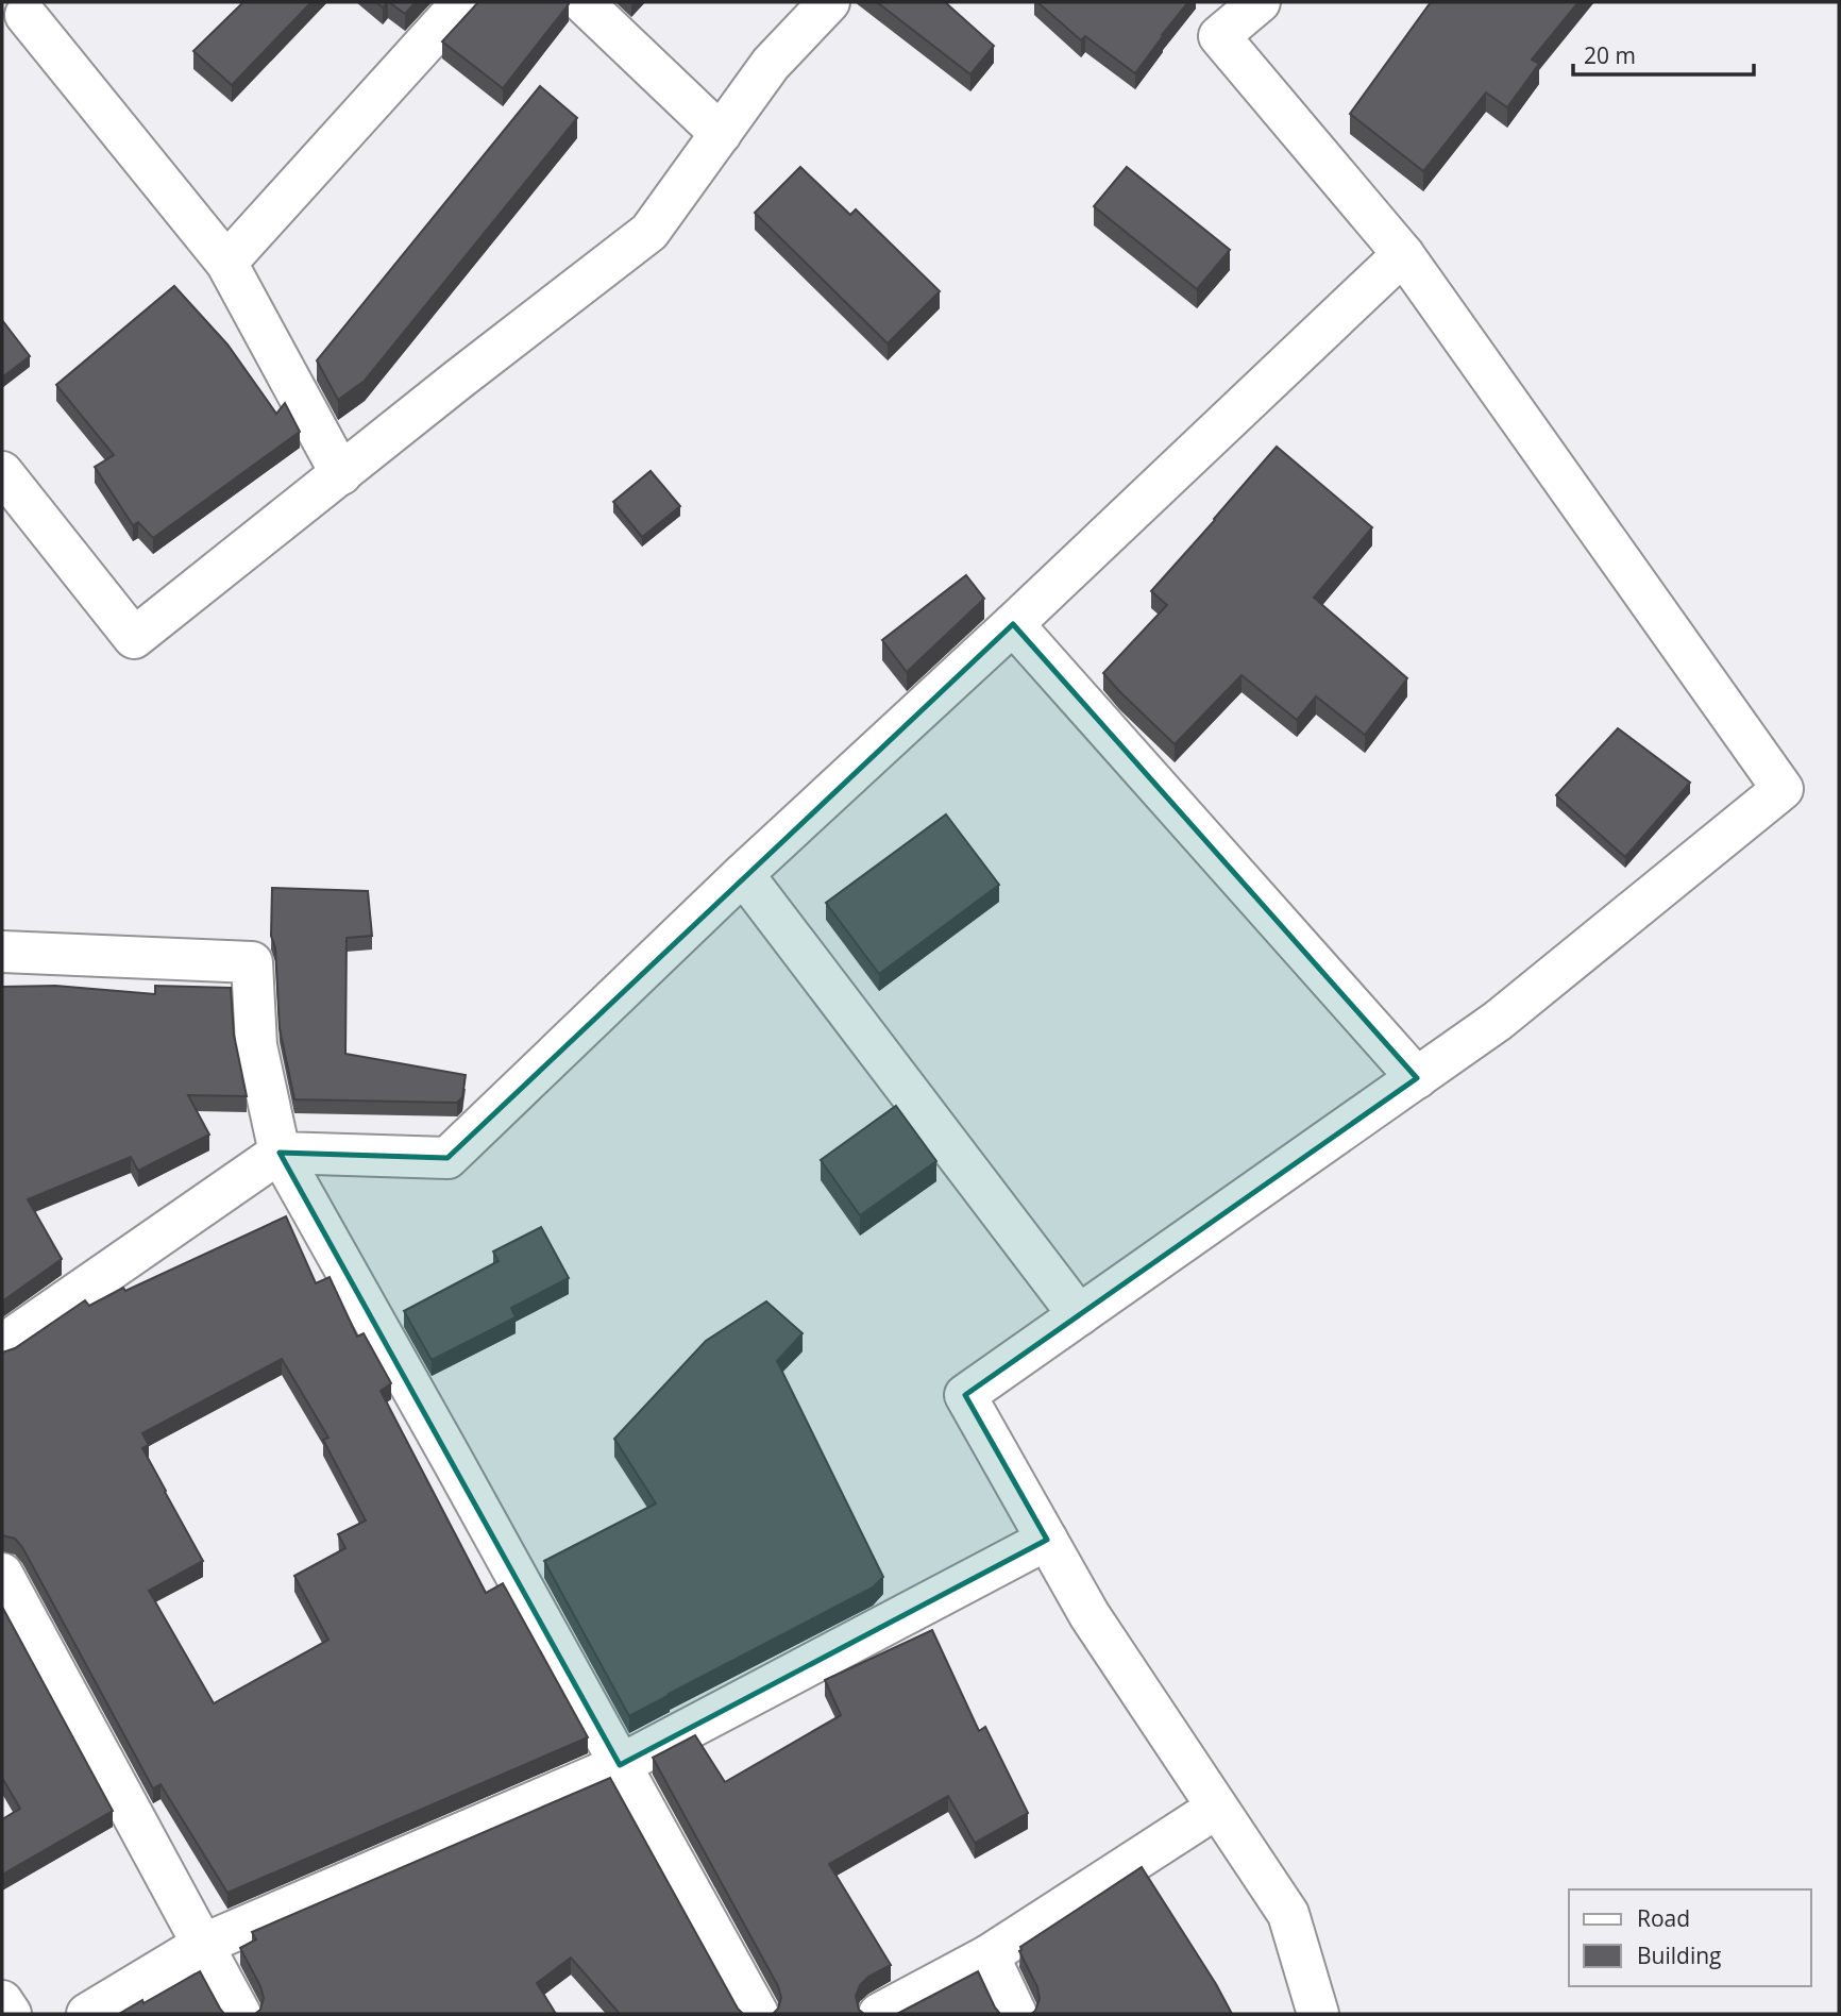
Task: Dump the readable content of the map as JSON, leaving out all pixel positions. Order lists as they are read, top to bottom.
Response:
{
  "legend": ["Road", "Building"],
  "scale_bar": "20 m"
}
